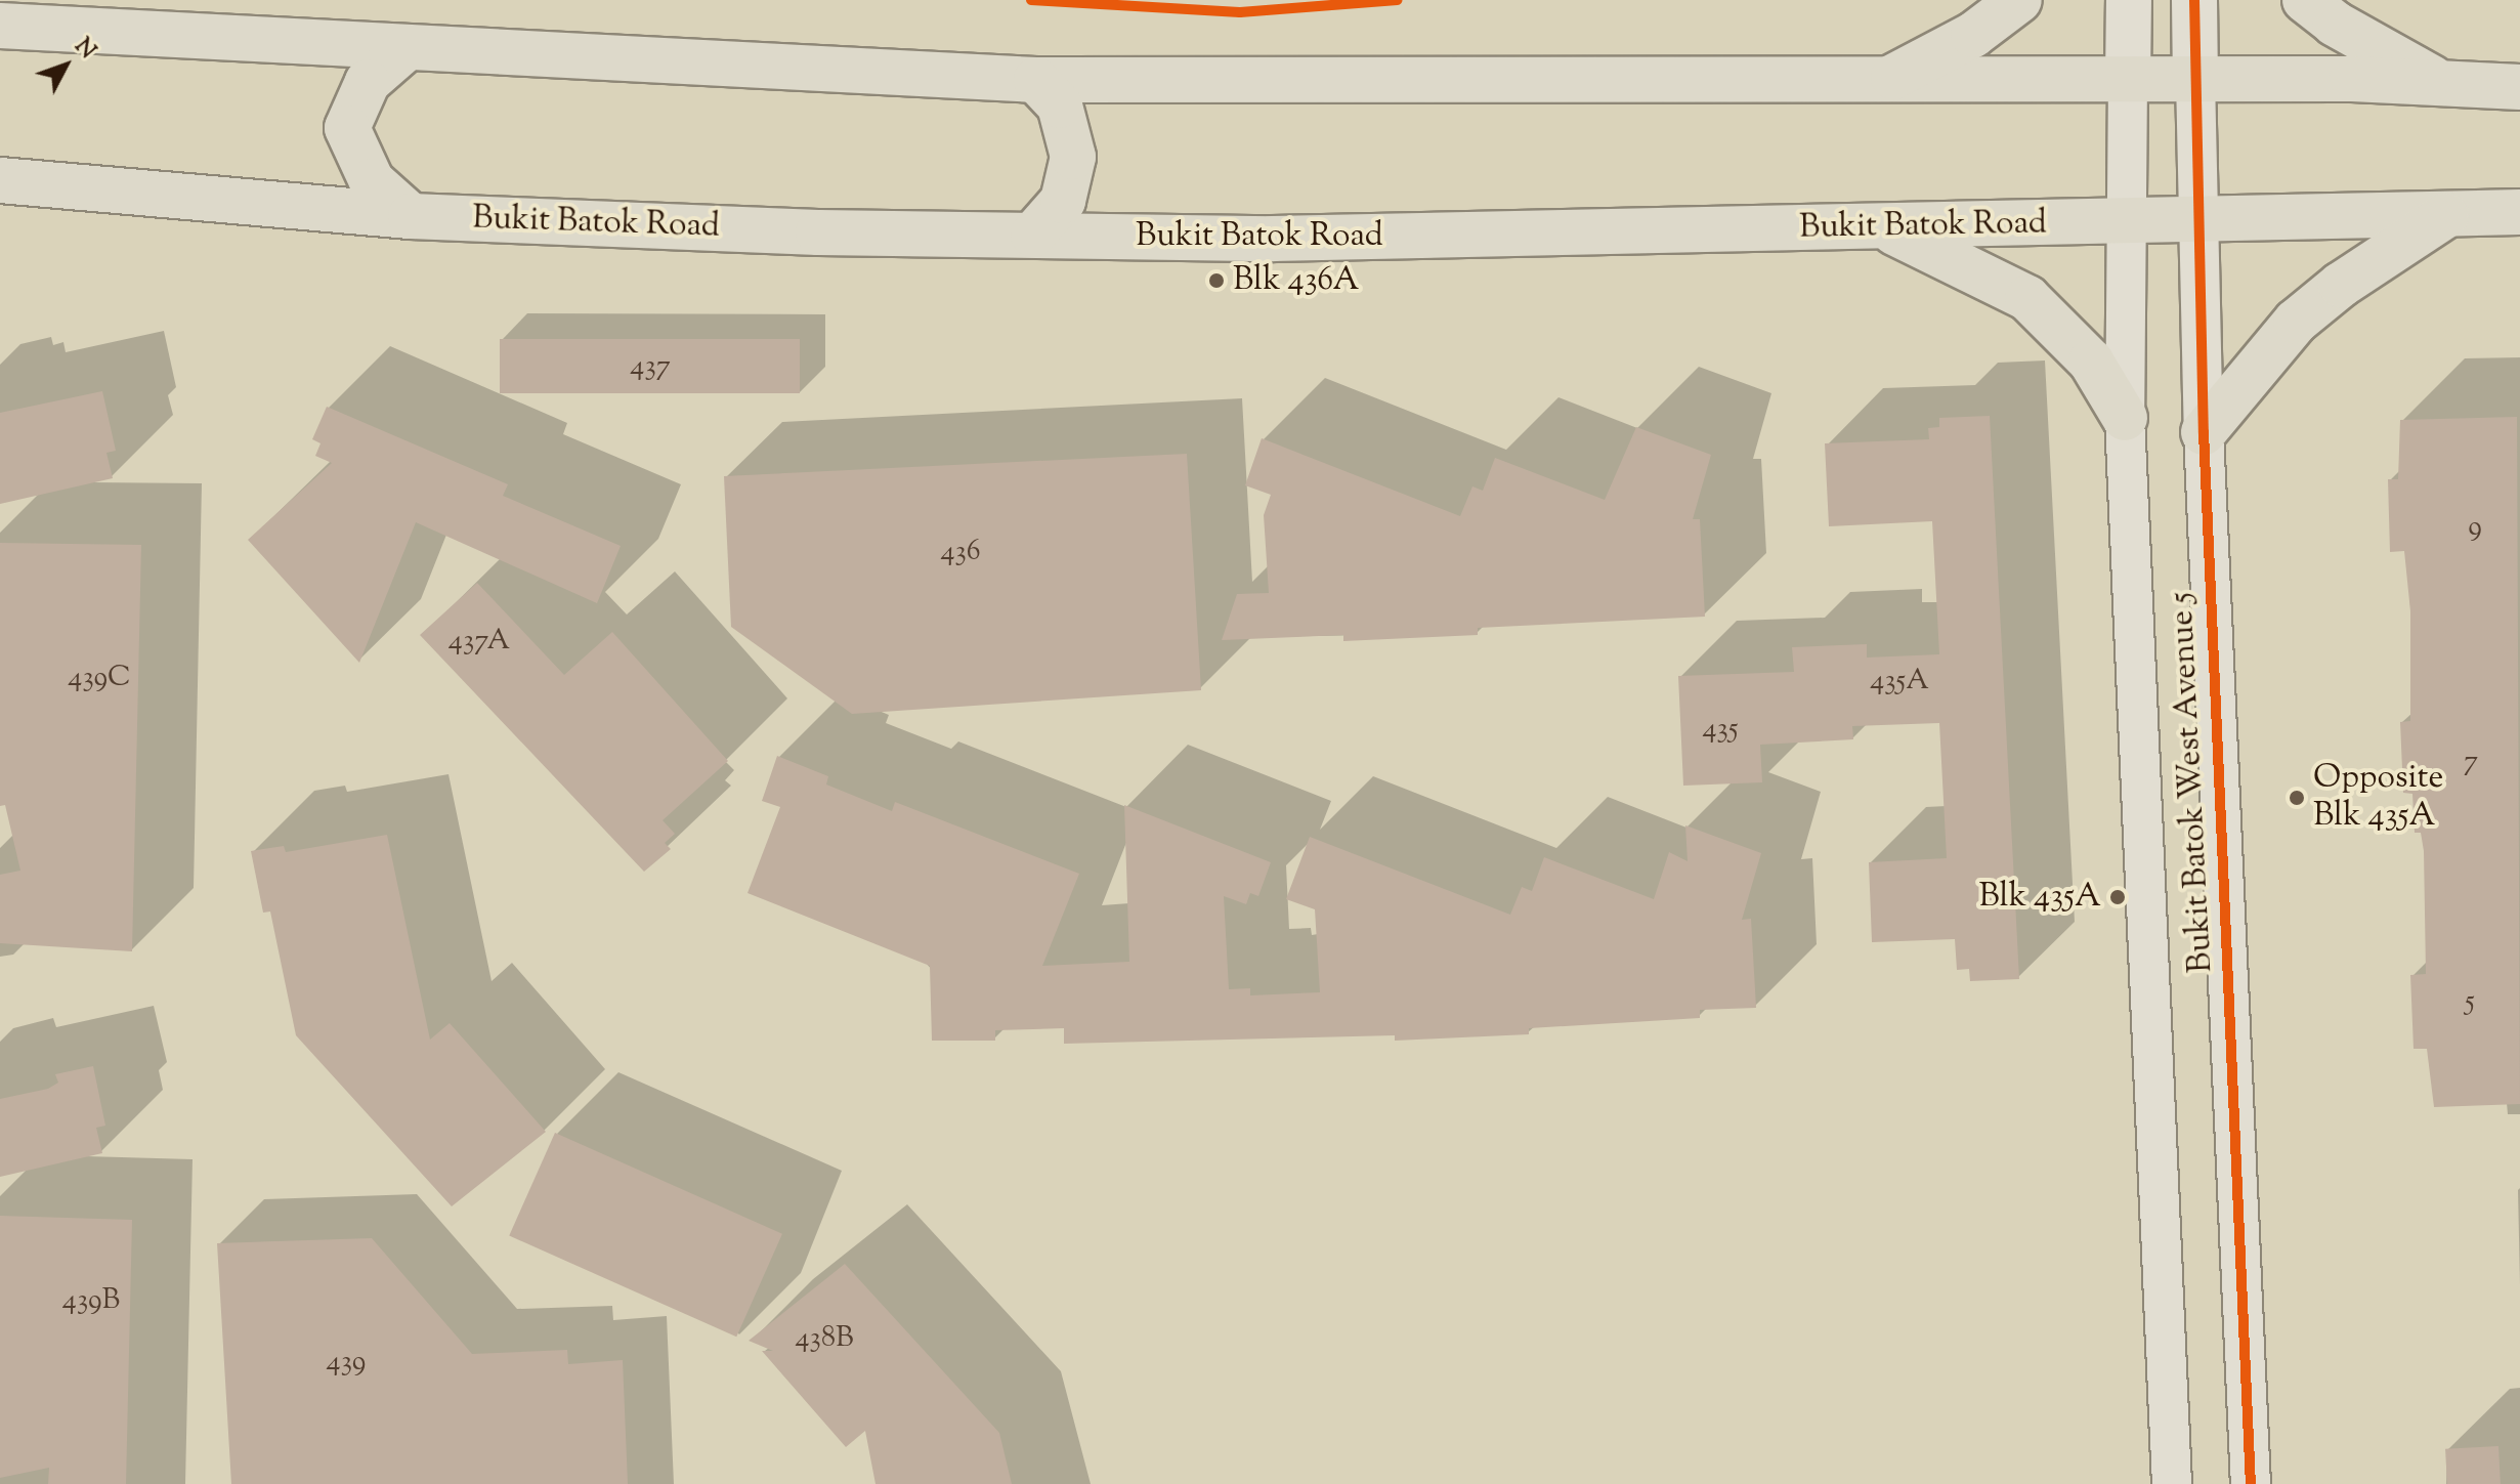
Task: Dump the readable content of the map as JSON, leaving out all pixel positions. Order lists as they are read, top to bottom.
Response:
{
  "streets": {
    "main road": ["Bukit Batok Road"],
    "street": ["Bukit Batok West Avenue 5"]
  },
  "crossings": [
    ["Bukit Batok Road", "Bukit Batok West Avenue 5"]
  ],
  "places": ["Blk 436A", "Opposite Blk 435A", "Blk 435A"],
  "house_numbers": [
    "437",
    "9",
    "436",
    "437A",
    "439C",
    "435A",
    "435",
    "7",
    "5",
    "439B",
    "438B",
    "439"
  ],
  "north": "top right"
}
